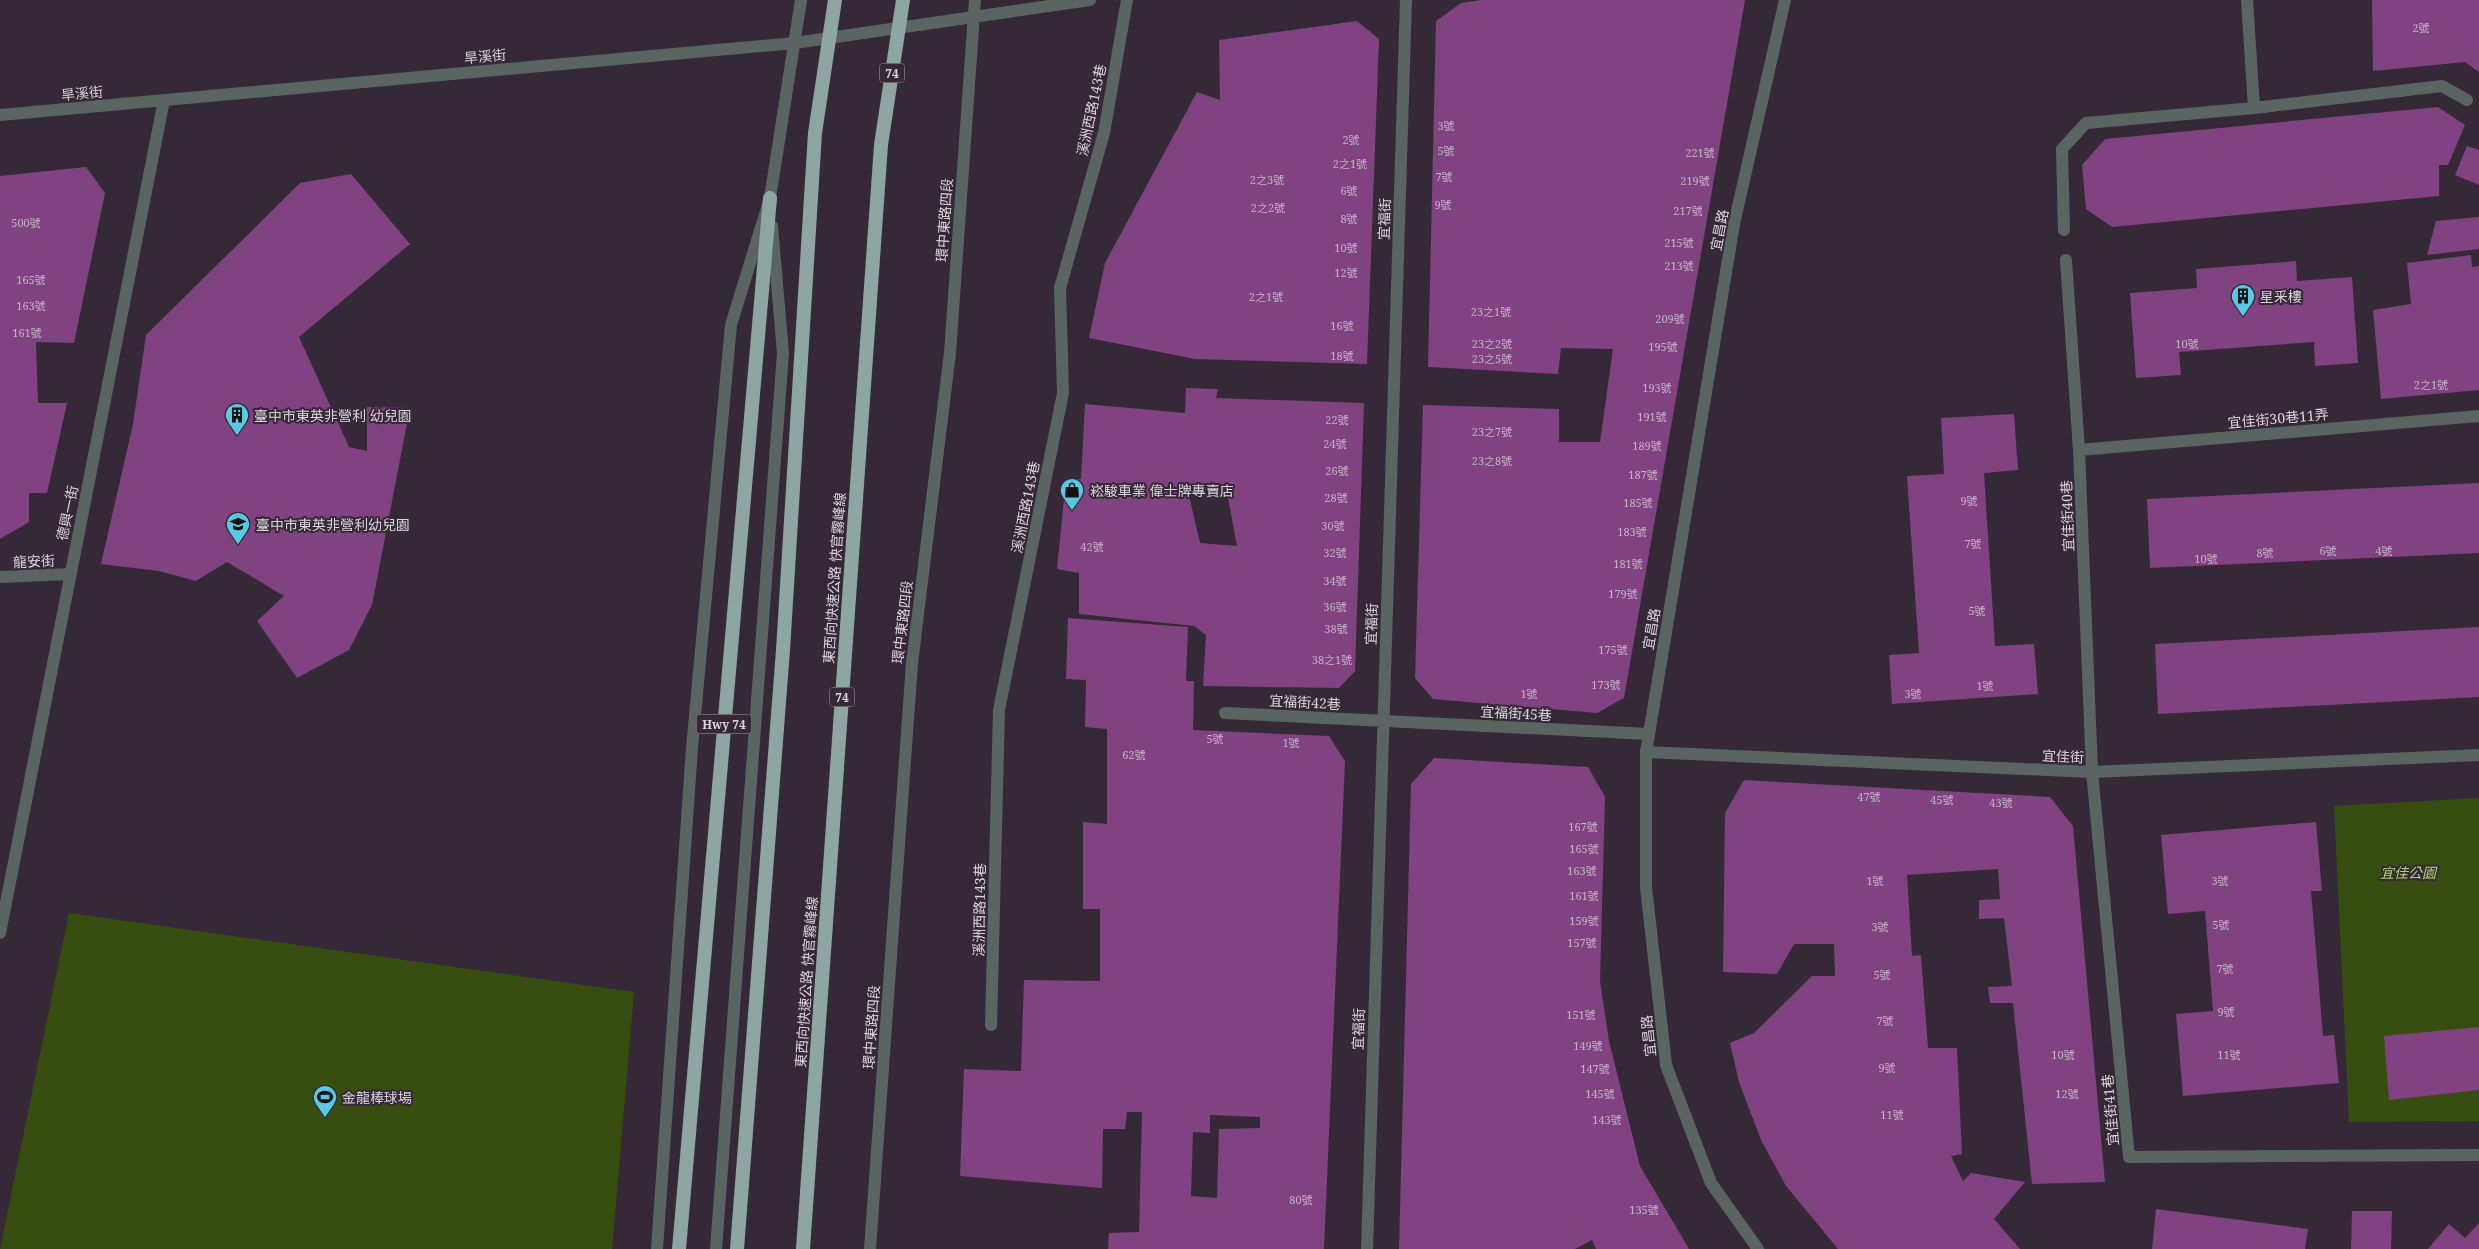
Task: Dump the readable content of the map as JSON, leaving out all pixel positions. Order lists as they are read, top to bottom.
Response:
{
  "streets": {
    "highway": ["74", "東西向快速公路 快官霧峰線", "Hwy 74"],
    "street": [
      "旱溪街",
      "溪洲西路143巷",
      "宜福街",
      "環中東路四段",
      "宜昌路",
      "宜佳街30巷11弄",
      "德興一街",
      "宜佳街40巷",
      "龍安街",
      "宜福街42巷",
      "宜福街45巷",
      "宜佳街",
      "宜佳街41巷"
    ]
  },
  "crossings": [
    ["旱溪街", "環中東路四段"],
    ["旱溪街", "德興一街"],
    ["宜福街", "宜福街42巷"],
    ["宜福街", "宜福街45巷"],
    ["宜昌路", "宜福街45巷"],
    ["宜昌路", "宜佳街"],
    ["宜佳街30巷11弄", "宜佳街40巷"],
    ["德興一街", "龍安街"],
    ["宜佳街40巷", "宜佳街"],
    ["宜佳街40巷", "宜佳街41巷"],
    ["宜福街42巷", "宜福街45巷"],
    ["宜佳街", "宜佳街41巷"]
  ],
  "parks": ["宜佳公園"],
  "places": {
    "building": ["星釆樓", "臺中市東英非營利 幼兒園"],
    "shop": ["崧駿車業 偉士牌專賣店"],
    "school or university": ["臺中市東英非營利幼兒園"],
    "sports": ["金龍棒球場"]
  },
  "house_numbers": [
    "2號",
    "3號",
    "2號",
    "5號",
    "221號",
    "2之1號",
    "7號",
    "2之3號",
    "219號",
    "6號",
    "9號",
    "2之2號",
    "217號",
    "8號",
    "500號",
    "215號",
    "10號",
    "213號",
    "12號",
    "165號",
    "2之1號",
    "163號",
    "23之1號",
    "209號",
    "16號",
    "161號",
    "23之2號",
    "10號",
    "195號",
    "18號",
    "23之5號",
    "2之1號",
    "193號",
    "191號",
    "22號",
    "23之7號",
    "24號",
    "189號",
    "23之8號",
    "26號",
    "187號",
    "28號",
    "9號",
    "185號",
    "30號",
    "183號",
    "7號",
    "42號",
    "6號",
    "4號",
    "32號",
    "8號",
    "10號",
    "181號",
    "34號",
    "179號",
    "36號",
    "5號",
    "38號",
    "175號",
    "38之1號",
    "173號",
    "1號",
    "1號",
    "3號",
    "5號",
    "1號",
    "62號",
    "47號",
    "45號",
    "43號",
    "167號",
    "165號",
    "163號",
    "1號",
    "3號",
    "161號",
    "159號",
    "5號",
    "3號",
    "157號",
    "7號",
    "5號",
    "9號",
    "151號",
    "7號",
    "149號",
    "10號",
    "11號",
    "9號",
    "147號",
    "145號",
    "12號",
    "11號",
    "143號",
    "80號",
    "135號"
  ]
}
